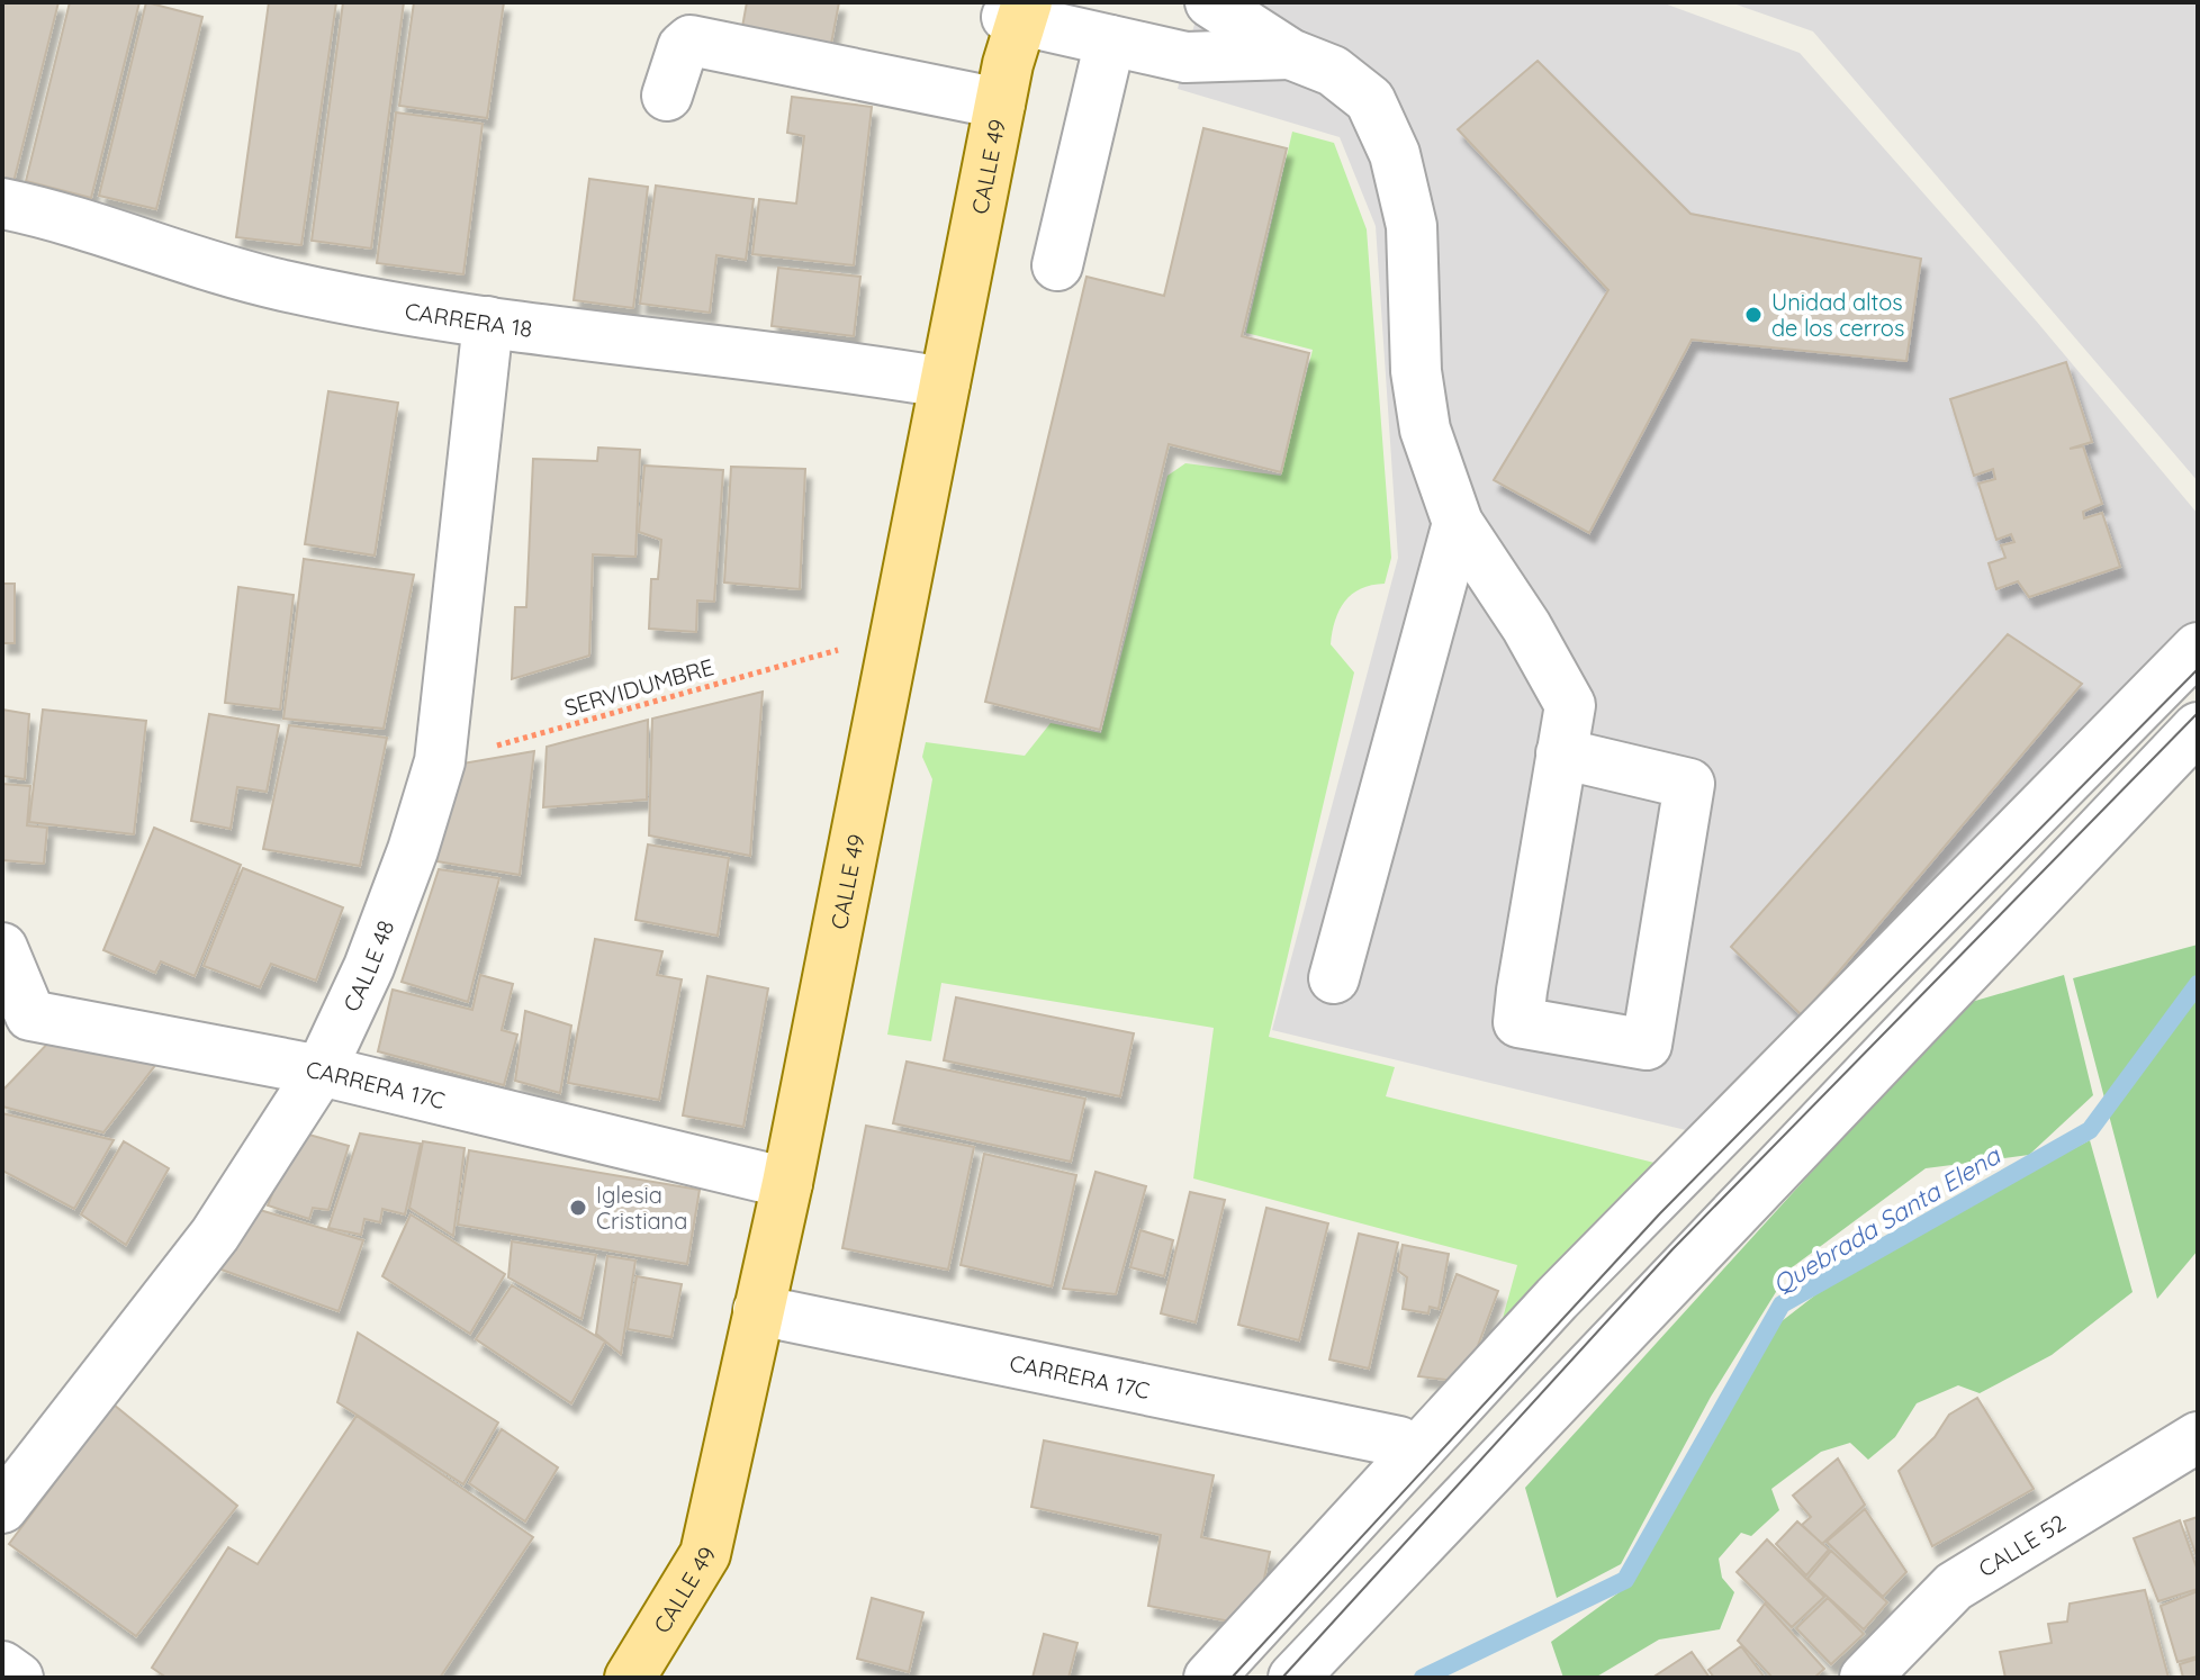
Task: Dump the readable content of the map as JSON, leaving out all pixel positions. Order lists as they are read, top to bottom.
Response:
{
  "streets": {
    "main road": ["CALLE 49"],
    "street": [
      "CARRERA 18",
      "CALLE 48",
      "CARRERA 17C",
      "CALLE 52"
    ],
    "path": ["SERVIDUMBRE"]
  },
  "crossings": [
    ["CALLE 49", "CARRERA 18"],
    ["CALLE 49", "CARRERA 17C"],
    ["CARRERA 18", "CALLE 48"],
    ["SERVIDUMBRE", "CALLE 48"],
    ["CALLE 48", "CARRERA 17C"]
  ],
  "water": ["Quebrada Santa Elena"],
  "places": ["Unidad altos de los cerros", "Iglesia Cristiana"]
}
